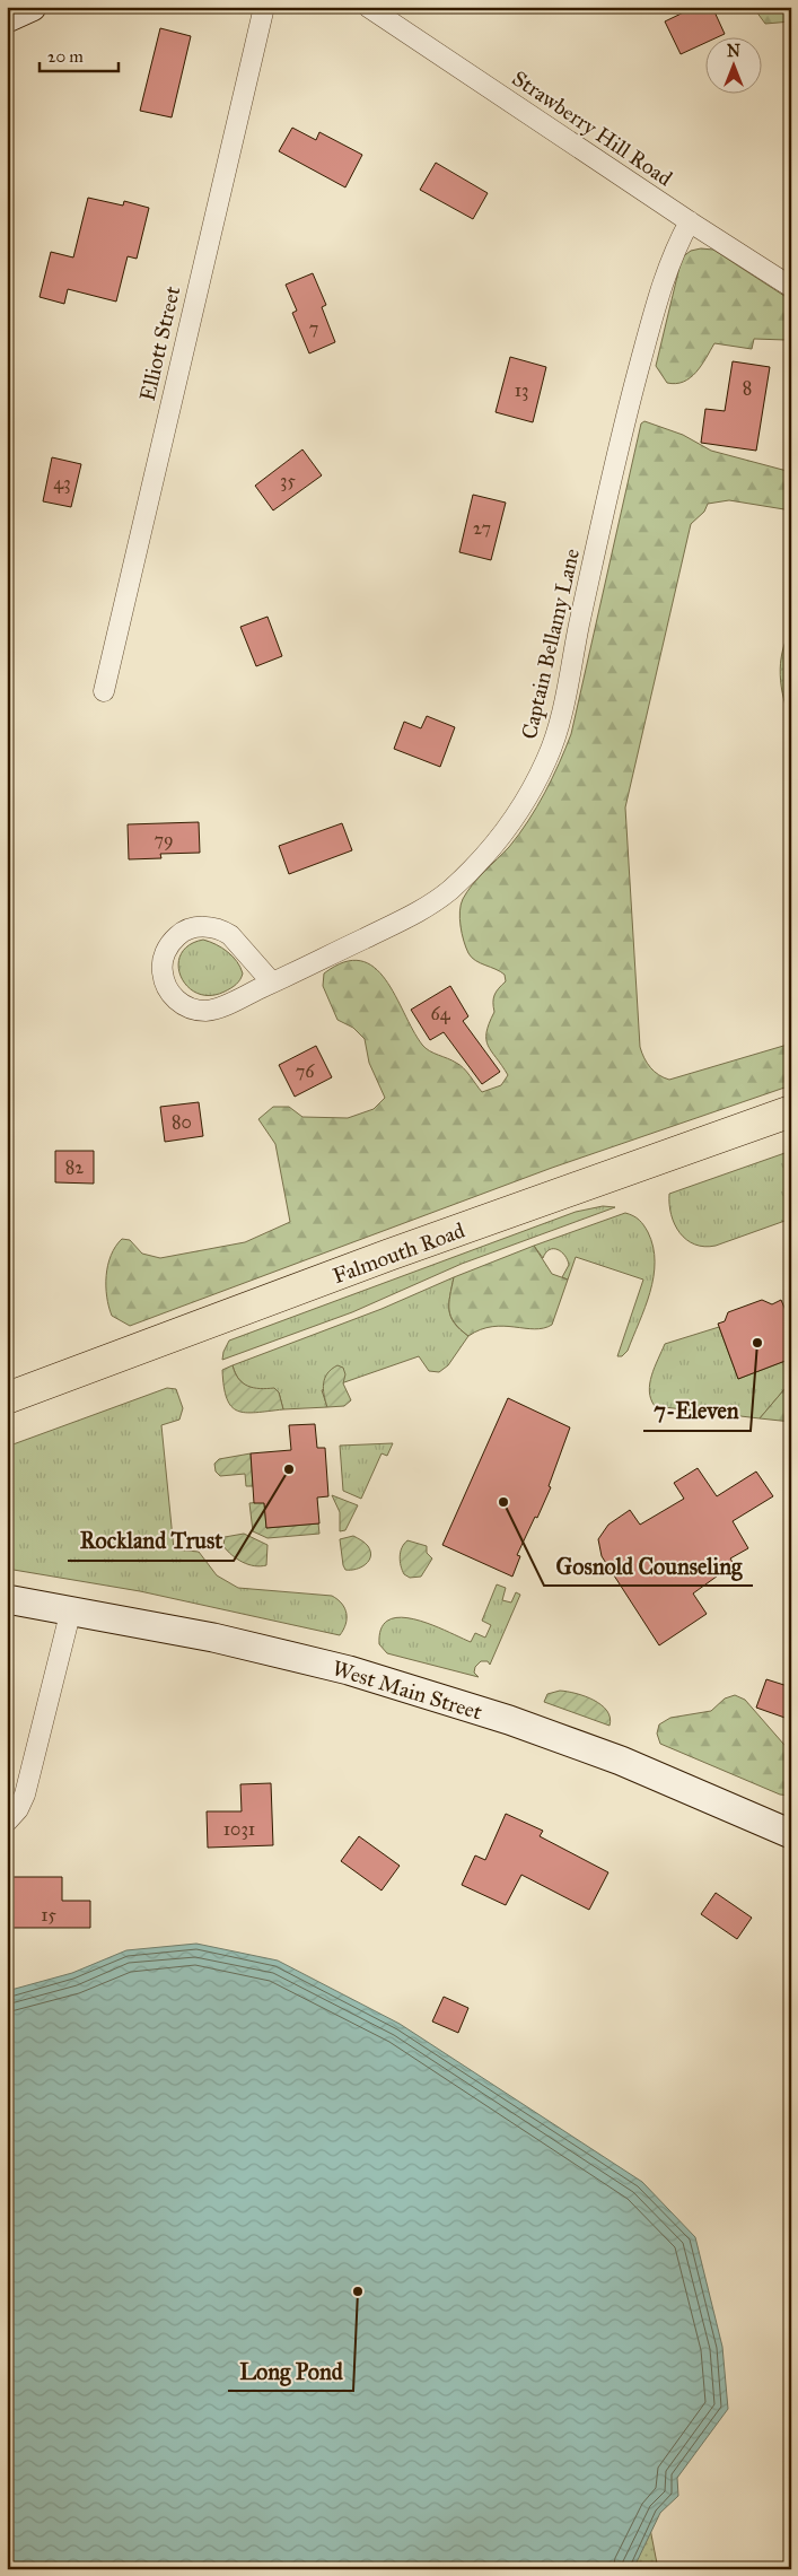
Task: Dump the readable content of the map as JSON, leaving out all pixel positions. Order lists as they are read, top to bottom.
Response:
{
  "streets": {
    "main road": ["Falmouth Road", "West Main Street"],
    "street": ["Strawberry Hill Road", "Elliott Street", "Captain Bellamy Lane"]
  },
  "crossings": [
    ["Strawberry Hill Road", "Captain Bellamy Lane"]
  ],
  "places": [
    "7-Eleven",
    "Rockland Trust",
    "Gosnold Counseling",
    "Long Pond"
  ],
  "house_numbers": [
    "7",
    "8",
    "13",
    "35",
    "43",
    "27",
    "79",
    "64",
    "76",
    "80",
    "82",
    "1031",
    "15"
  ],
  "scale_bar": "20 m",
  "north": "top"
}
